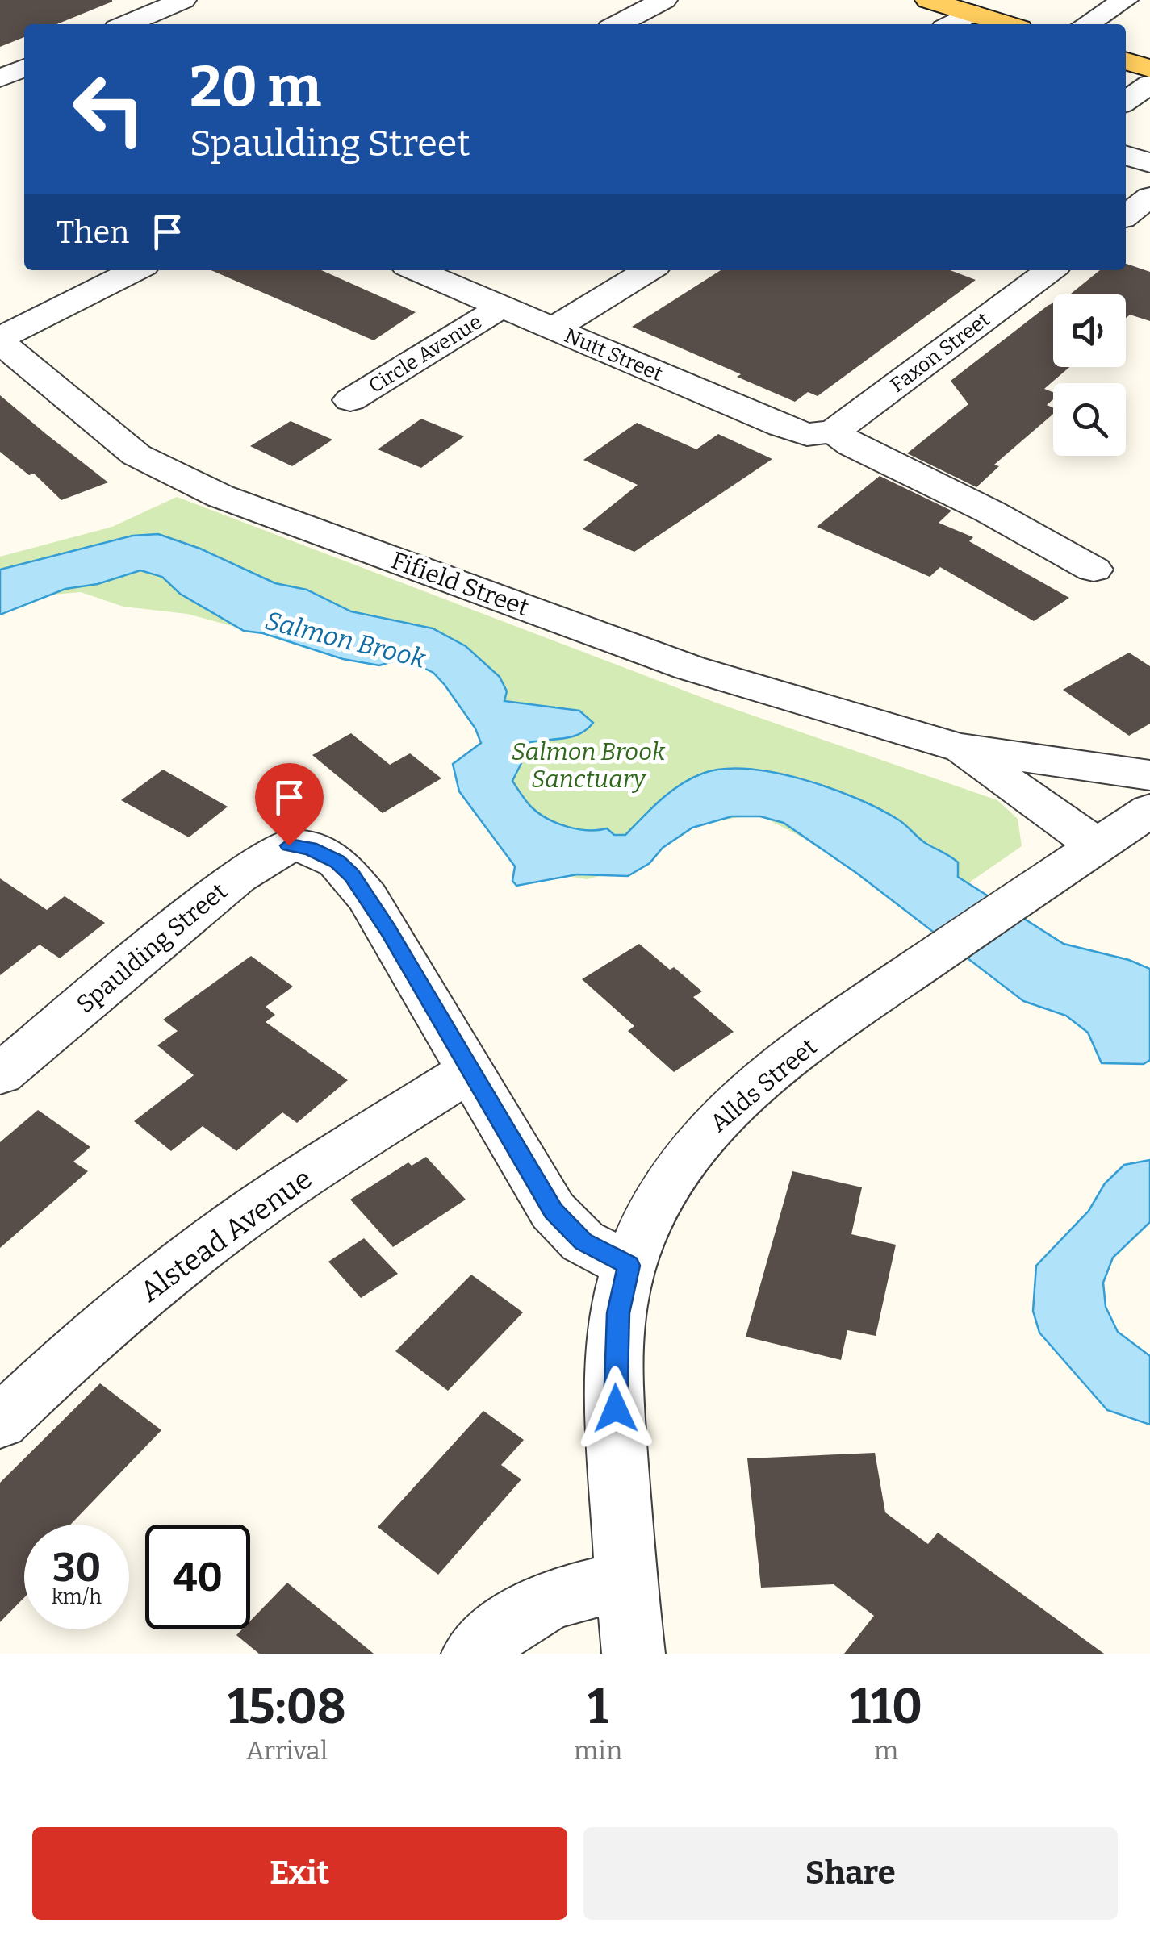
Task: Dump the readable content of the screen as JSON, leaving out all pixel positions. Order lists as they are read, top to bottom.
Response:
{
  "streets": {
    "street": [
      "Faxon Street",
      "Circle Avenue",
      "Nutt Street",
      "Fifield Street",
      "Spaulding Street",
      "Allds Street",
      "Alstead Avenue"
    ]
  },
  "crossings": [
    ["Faxon Street", "Nutt Street"],
    ["Circle Avenue", "Nutt Street"],
    ["Fifield Street", "Allds Street"],
    ["Spaulding Street", "Allds Street"],
    ["Spaulding Street", "Alstead Avenue"]
  ],
  "water": ["Salmon Brook"],
  "parks": ["Salmon Brook Sanctuary"],
  "page": {
    "turn": ["20 m", "Spaulding Street"],
    "then": "Then",
    "speed": "30 km/h",
    "limit": "40",
    "eta": [
      "15:08",
      "Arrival",
      "1",
      "min",
      "110",
      "m"
    ],
    "buttons": ["Exit", "Share"]
  }
}
